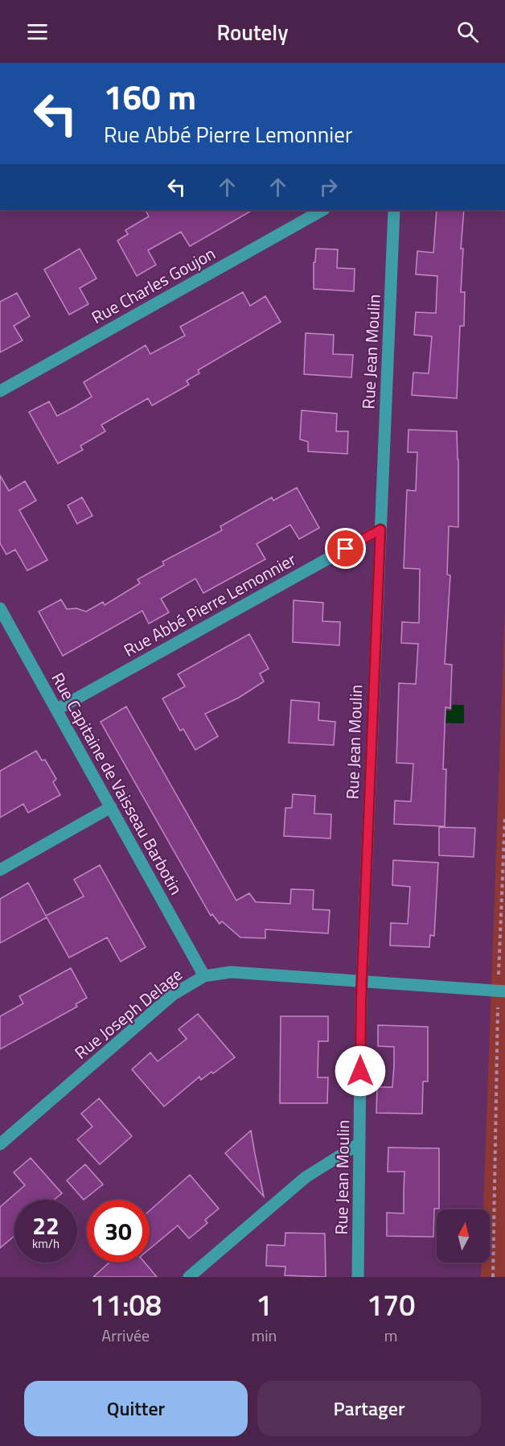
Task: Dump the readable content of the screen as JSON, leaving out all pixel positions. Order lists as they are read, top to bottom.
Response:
{
  "streets": {
    "street": [
      "Rue Charles Goujon",
      "Rue Jean Moulin",
      "Rue Abbé Pierre Lemonnier",
      "Rue Capitaine de Vaisseau Barbotin",
      "Rue Joseph Delage"
    ]
  },
  "crossings": [
    ["Rue Jean Moulin", "Rue Abbé Pierre Lemonnier"],
    ["Rue Jean Moulin", "Rue Joseph Delage"],
    ["Rue Abbé Pierre Lemonnier", "Rue Capitaine de Vaisseau Barbotin"],
    ["Rue Capitaine de Vaisseau Barbotin", "Rue Joseph Delage"]
  ],
  "north": "top",
  "page": {
    "header": "Routely",
    "turn": ["160 m", "Rue Abbé Pierre Lemonnier"],
    "speed": "22 km/h",
    "limit": "30",
    "eta": [
      "11:08",
      "Arrivée",
      "1",
      "min",
      "170",
      "m"
    ],
    "buttons": ["Quitter", "Partager"]
  }
}
